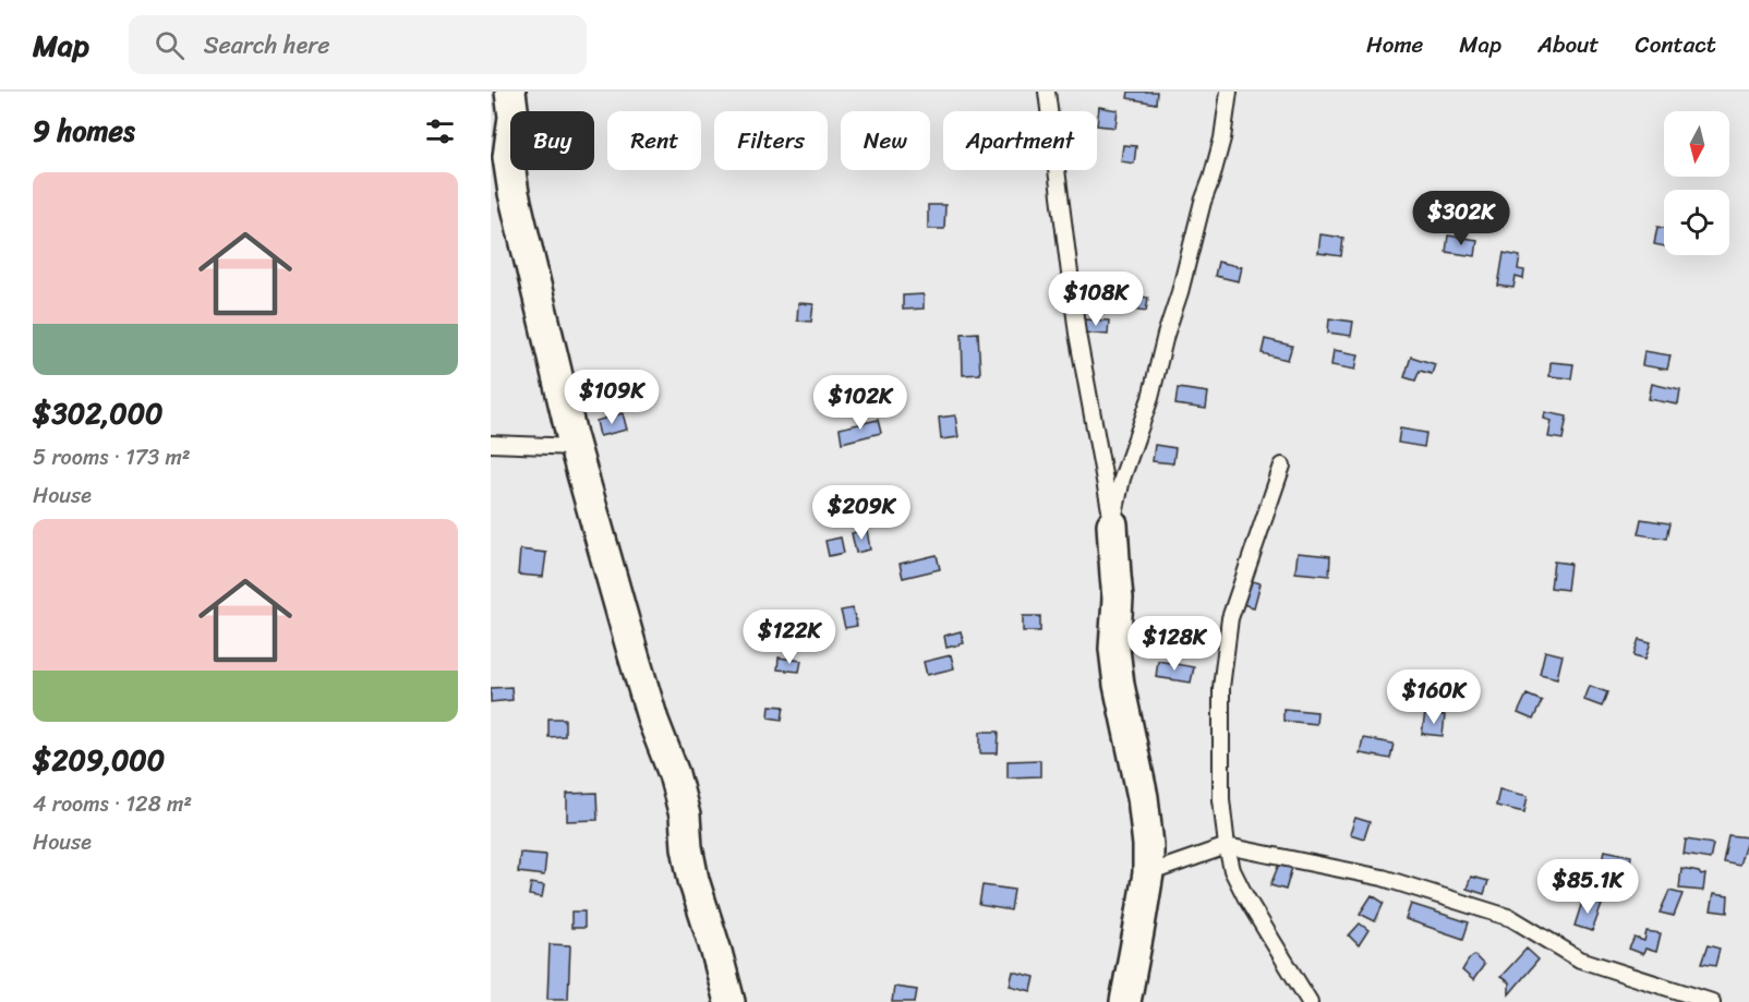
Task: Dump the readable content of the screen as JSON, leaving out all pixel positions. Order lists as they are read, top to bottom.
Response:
{
  "north": "bottom",
  "page": {
    "header": "Map",
    "search": "Search here",
    "nav": [
      "Home",
      "Map",
      "About",
      "Contact"
    ],
    "heading": "9 homes",
    "chip": [
      "Buy",
      "Rent",
      "Filters",
      "New",
      "Apartment"
    ],
    "list": [
      {
        "name": "$302,000",
        "note": "5 rooms · 173 m² · House"
      },
      {
        "name": "$209,000",
        "note": "4 rooms · 128 m² · House"
      }
    ],
    "price": [
      "$302K",
      "$108K",
      "$109K",
      "$102K",
      "$209K",
      "$122K",
      "$128K",
      "$160K",
      "$85.1K"
    ]
  }
}
